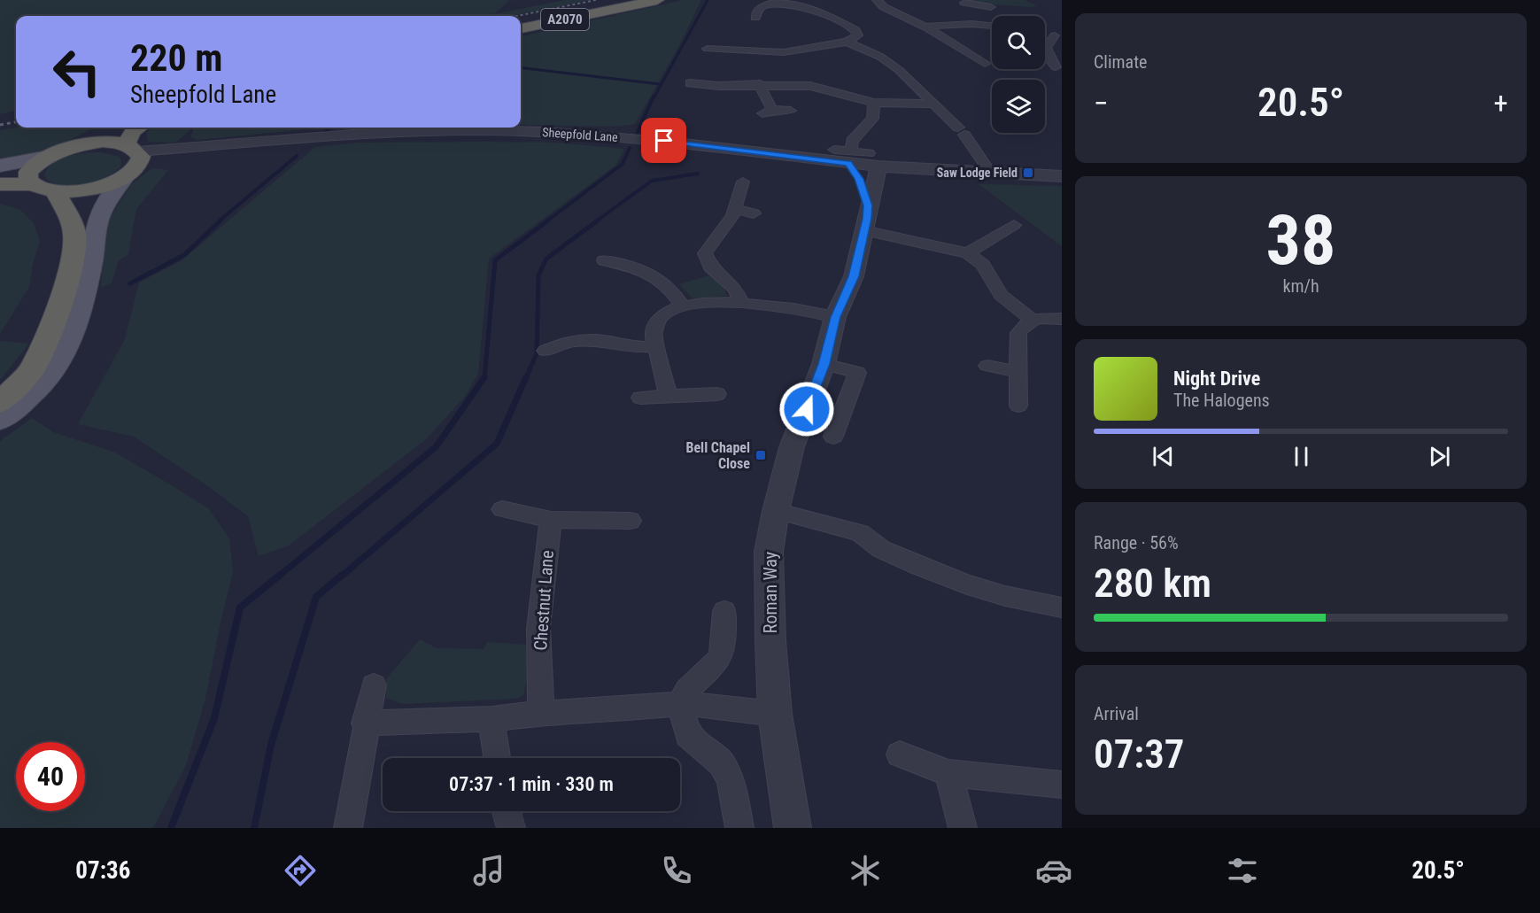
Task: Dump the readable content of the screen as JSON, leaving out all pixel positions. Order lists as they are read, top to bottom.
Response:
{
  "streets": {
    "highway": ["A2070"],
    "street": ["Sheepfold Lane", "Roman Way", "Chestnut Lane"]
  },
  "crossings": [
    ["Sheepfold Lane", "Roman Way"]
  ],
  "places": {
    "transit": ["Saw Lodge Field", "Bell Chapel Close"]
  },
  "page": {
    "tile": [
      "Climate",
      ["38", "km/h"],
      ["Range · 56%", "280 km"],
      ["Arrival", "07:37"]
    ],
    "turn": ["220 m", "Sheepfold Lane"],
    "heat": ["−", "20.5°", "+"],
    "song": ["Night Drive", "The Halogens"],
    "limit": "40",
    "trip": "07:37 · 1 min · 330 m",
    "tabs": ["07:36", "20.5°"]
  }
}
